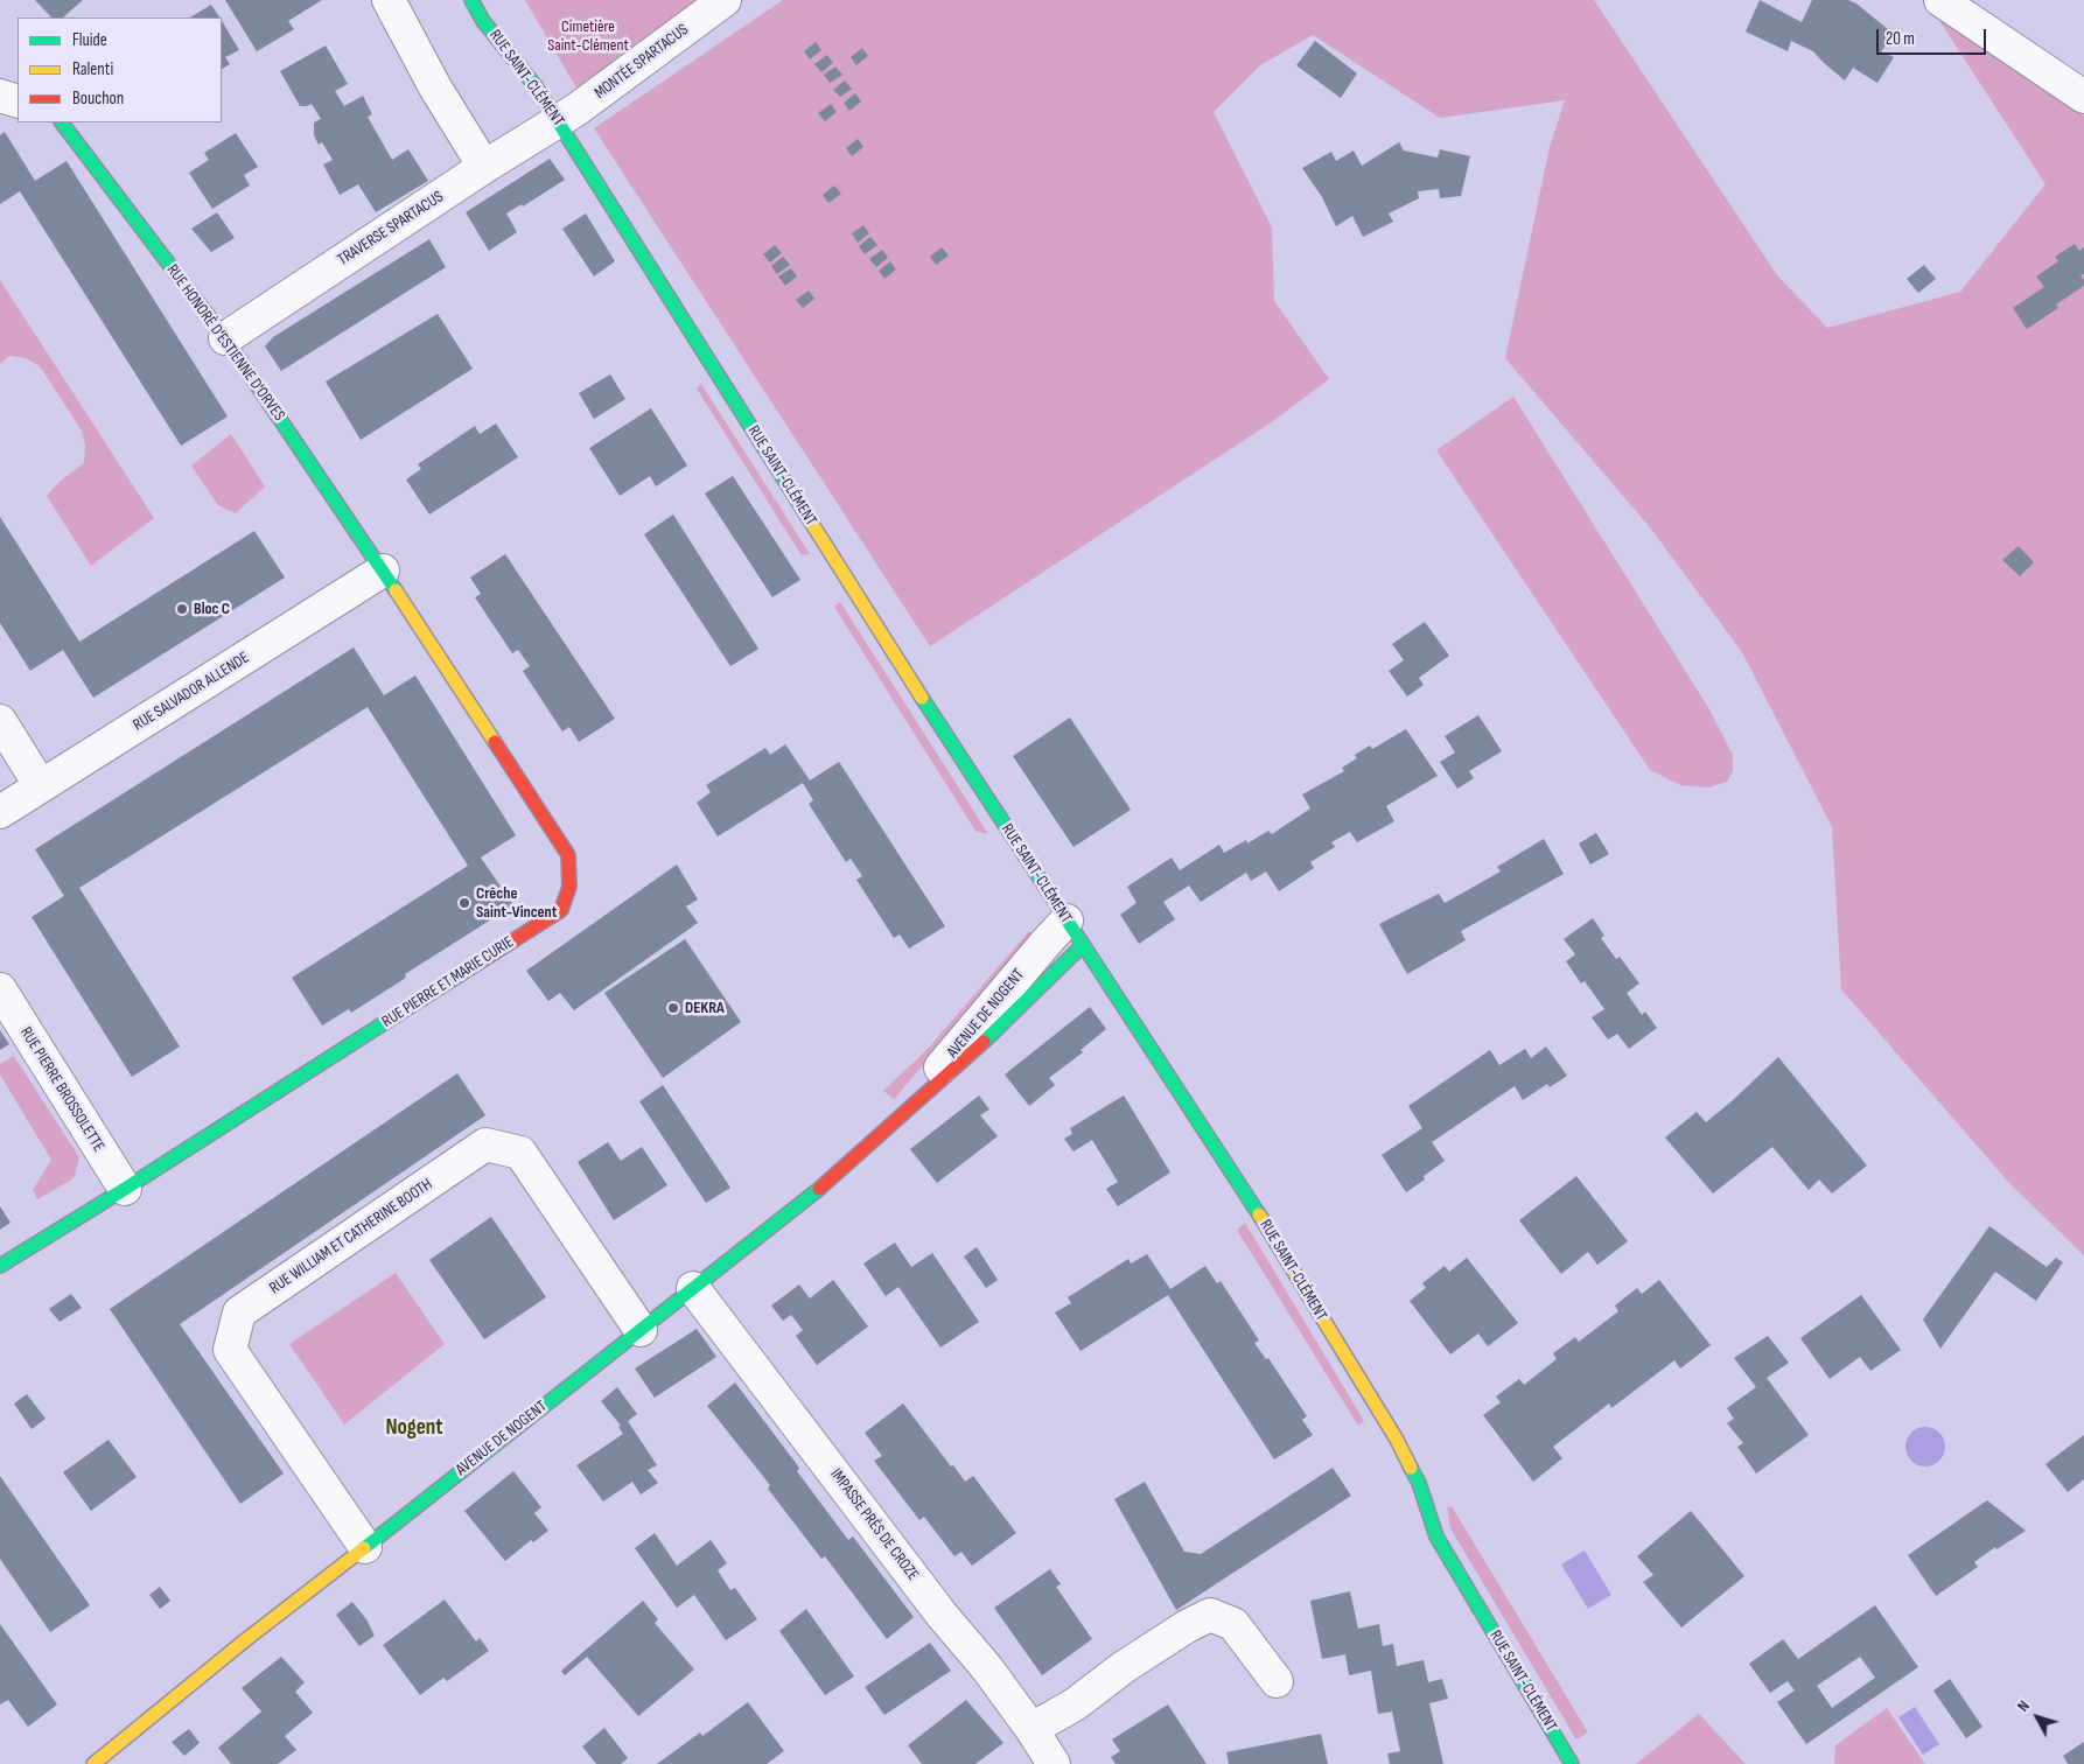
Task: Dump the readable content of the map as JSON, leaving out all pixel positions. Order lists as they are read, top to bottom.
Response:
{
  "streets": {
    "street": [
      "MONTÉE SPARTACUS",
      "RUE SAINT-CLÉMENT",
      "TRAVERSE SPARTACUS",
      "RUE HONORÉ D'ESTIENNE D'ORVES",
      "RUE SALVADOR ALLENDE",
      "RUE PIERRE ET MARIE CURIE",
      "AVENUE DE NOGENT",
      "RUE PIERRE BROSSOLETTE",
      "RUE WILLIAM ET CATHERINE BOOTH",
      "IMPASSE PRÉS DE CROZE"
    ]
  },
  "crossings": [
    ["MONTÉE SPARTACUS", "RUE SAINT-CLÉMENT"],
    ["MONTÉE SPARTACUS", "TRAVERSE SPARTACUS"],
    ["RUE SAINT-CLÉMENT", "TRAVERSE SPARTACUS"],
    ["RUE SAINT-CLÉMENT", "AVENUE DE NOGENT"],
    ["TRAVERSE SPARTACUS", "RUE HONORÉ D'ESTIENNE D'ORVES"],
    ["RUE HONORÉ D'ESTIENNE D'ORVES", "RUE SALVADOR ALLENDE"],
    ["RUE HONORÉ D'ESTIENNE D'ORVES", "RUE PIERRE ET MARIE CURIE"],
    ["RUE SALVADOR ALLENDE", "RUE PIERRE ET MARIE CURIE"],
    ["RUE PIERRE ET MARIE CURIE", "RUE PIERRE BROSSOLETTE"],
    ["AVENUE DE NOGENT", "RUE WILLIAM ET CATHERINE BOOTH"],
    ["AVENUE DE NOGENT", "IMPASSE PRÉS DE CROZE"]
  ],
  "districts": ["Nogent"],
  "parks": ["Cimetière Saint-Clément"],
  "places": ["Bloc C", "Crêche Saint-Vincent", "DEKRA"],
  "legend": ["Fluide", "Ralenti", "Bouchon"],
  "scale_bar": "20 m",
  "north": "top left"
}
